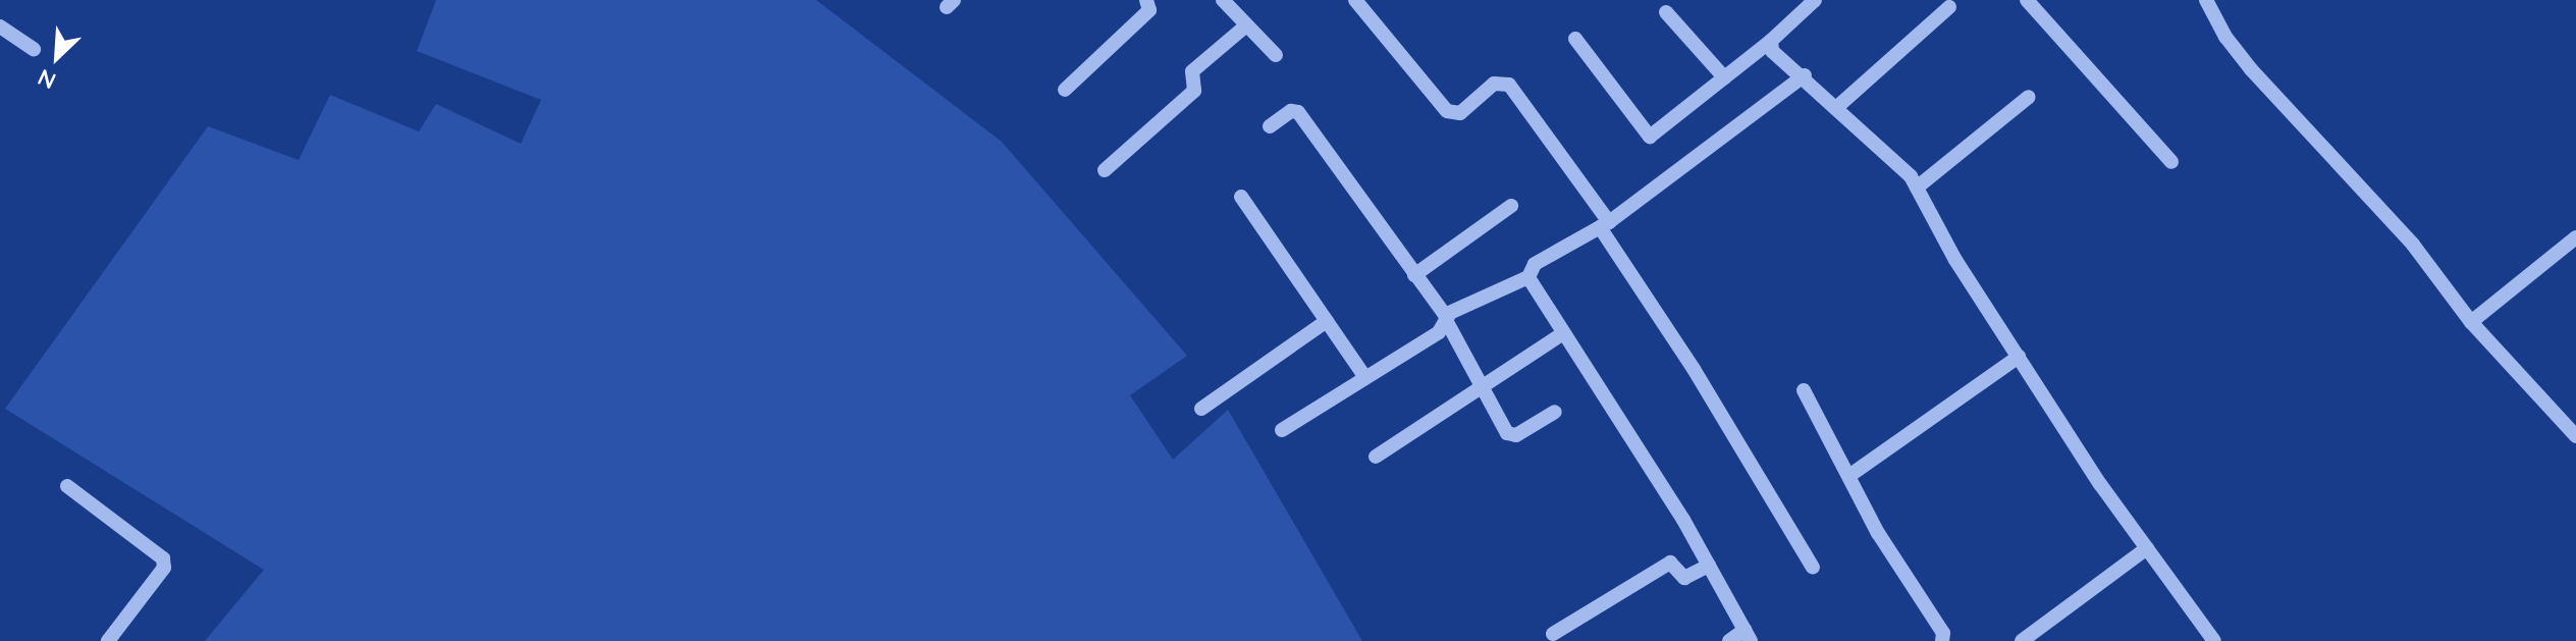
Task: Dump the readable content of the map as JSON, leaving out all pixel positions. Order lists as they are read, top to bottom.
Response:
{
  "north": "bottom left"
}
